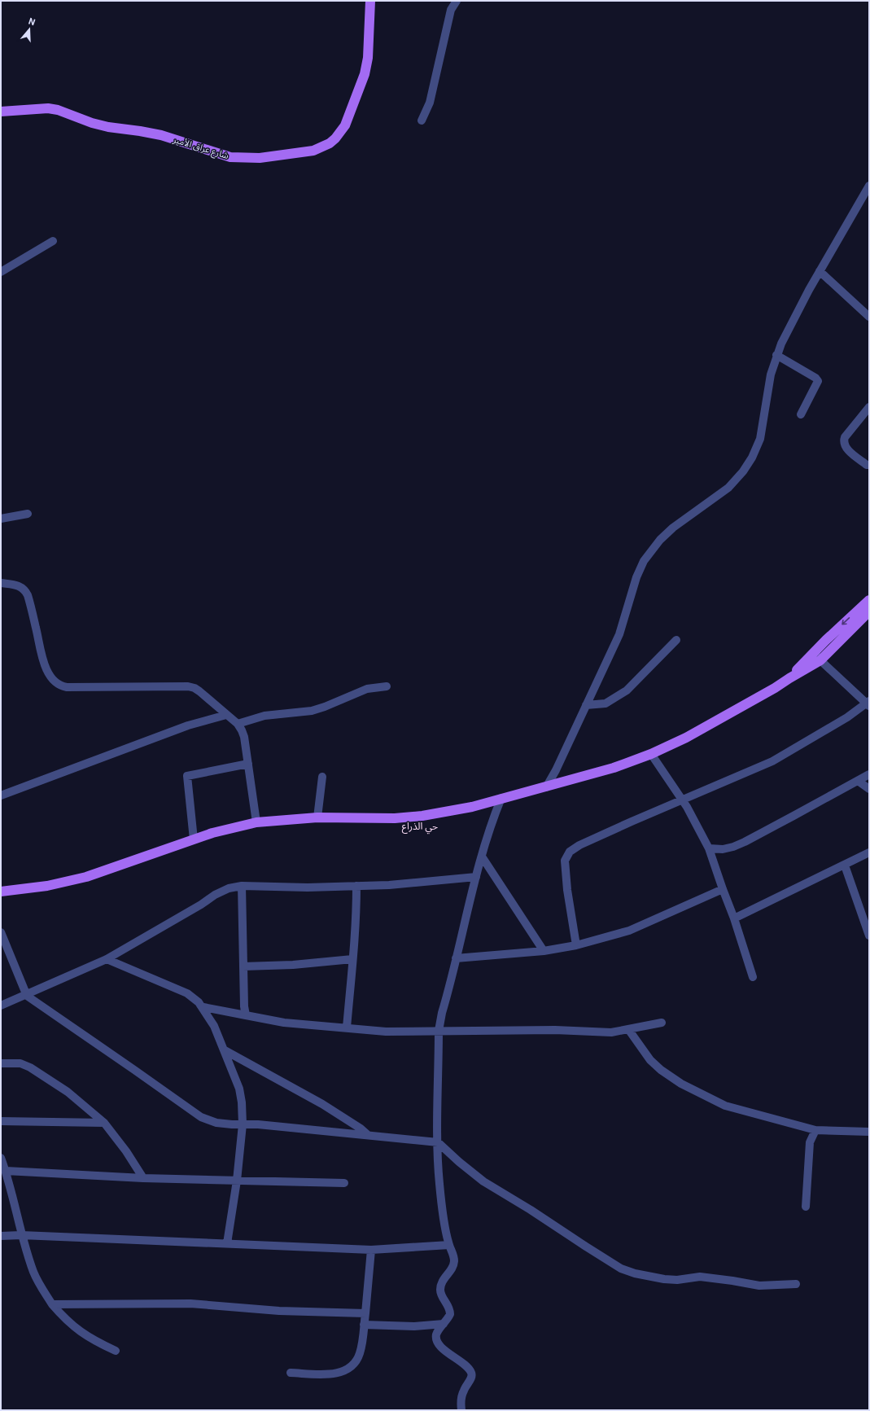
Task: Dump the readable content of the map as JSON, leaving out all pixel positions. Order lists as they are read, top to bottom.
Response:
{
  "streets": {
    "main road": ["شارع عراق الأمير"]
  },
  "districts": ["حي الذراع"],
  "north": "top"
}
